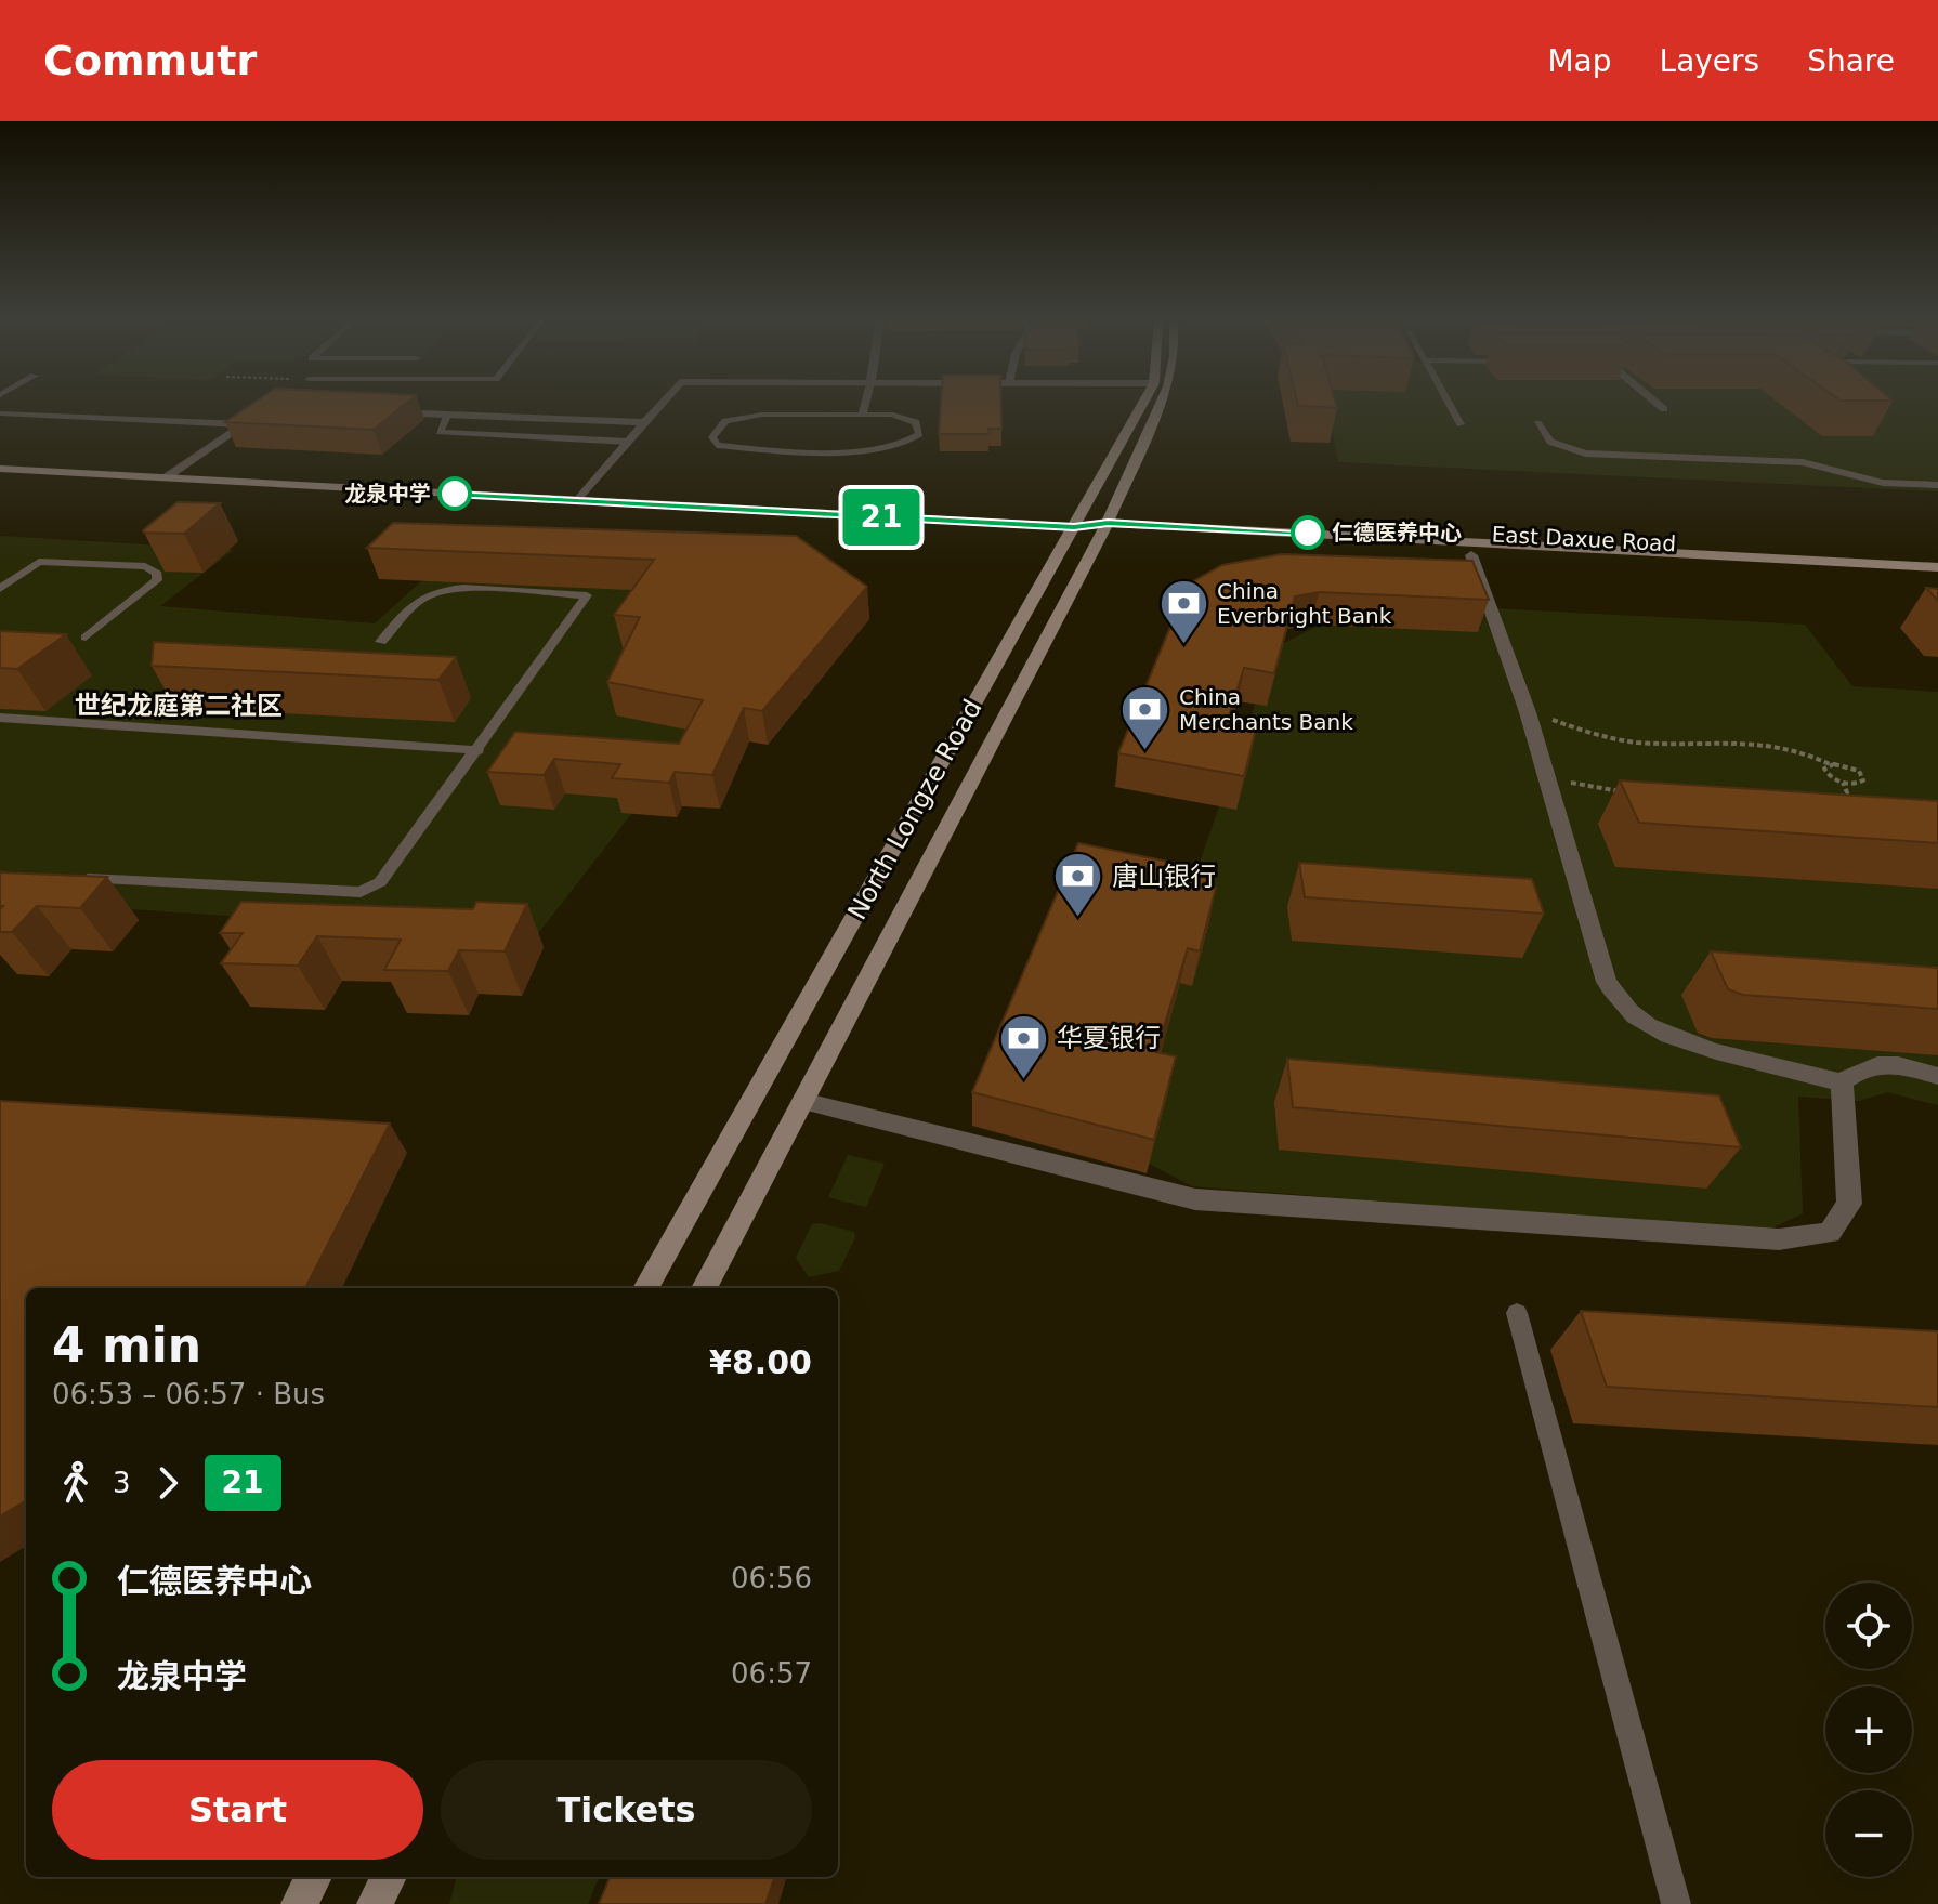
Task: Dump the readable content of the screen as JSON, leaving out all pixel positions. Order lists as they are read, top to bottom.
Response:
{
  "streets": {
    "main road": ["East Daxue Road", "North Longze Road"]
  },
  "crossings": [
    ["East Daxue Road", "North Longze Road"]
  ],
  "districts": ["世纪龙庭第二社区"],
  "places": {
    "other": ["龙泉中学", "仁德医养中心"],
    "bank": [
      "China Everbright Bank",
      "China Merchants Bank",
      "唐山银行",
      "华夏银行"
    ]
  },
  "lines": ["bus line 21"],
  "page": {
    "header": "Commutr",
    "nav": ["Map", "Layers", "Share"],
    "on_map": "21",
    "heading": ["4 min", "06:53 – 06:57 · Bus", "¥8.00"],
    "legs": ["3", "21"],
    "list": [
      {
        "name": "仁德医养中心",
        "value": "06:56"
      },
      {
        "name": "龙泉中学",
        "value": "06:57"
      }
    ],
    "map_buttons": ["+", "−"],
    "buttons": ["Start", "Tickets"]
  }
}
